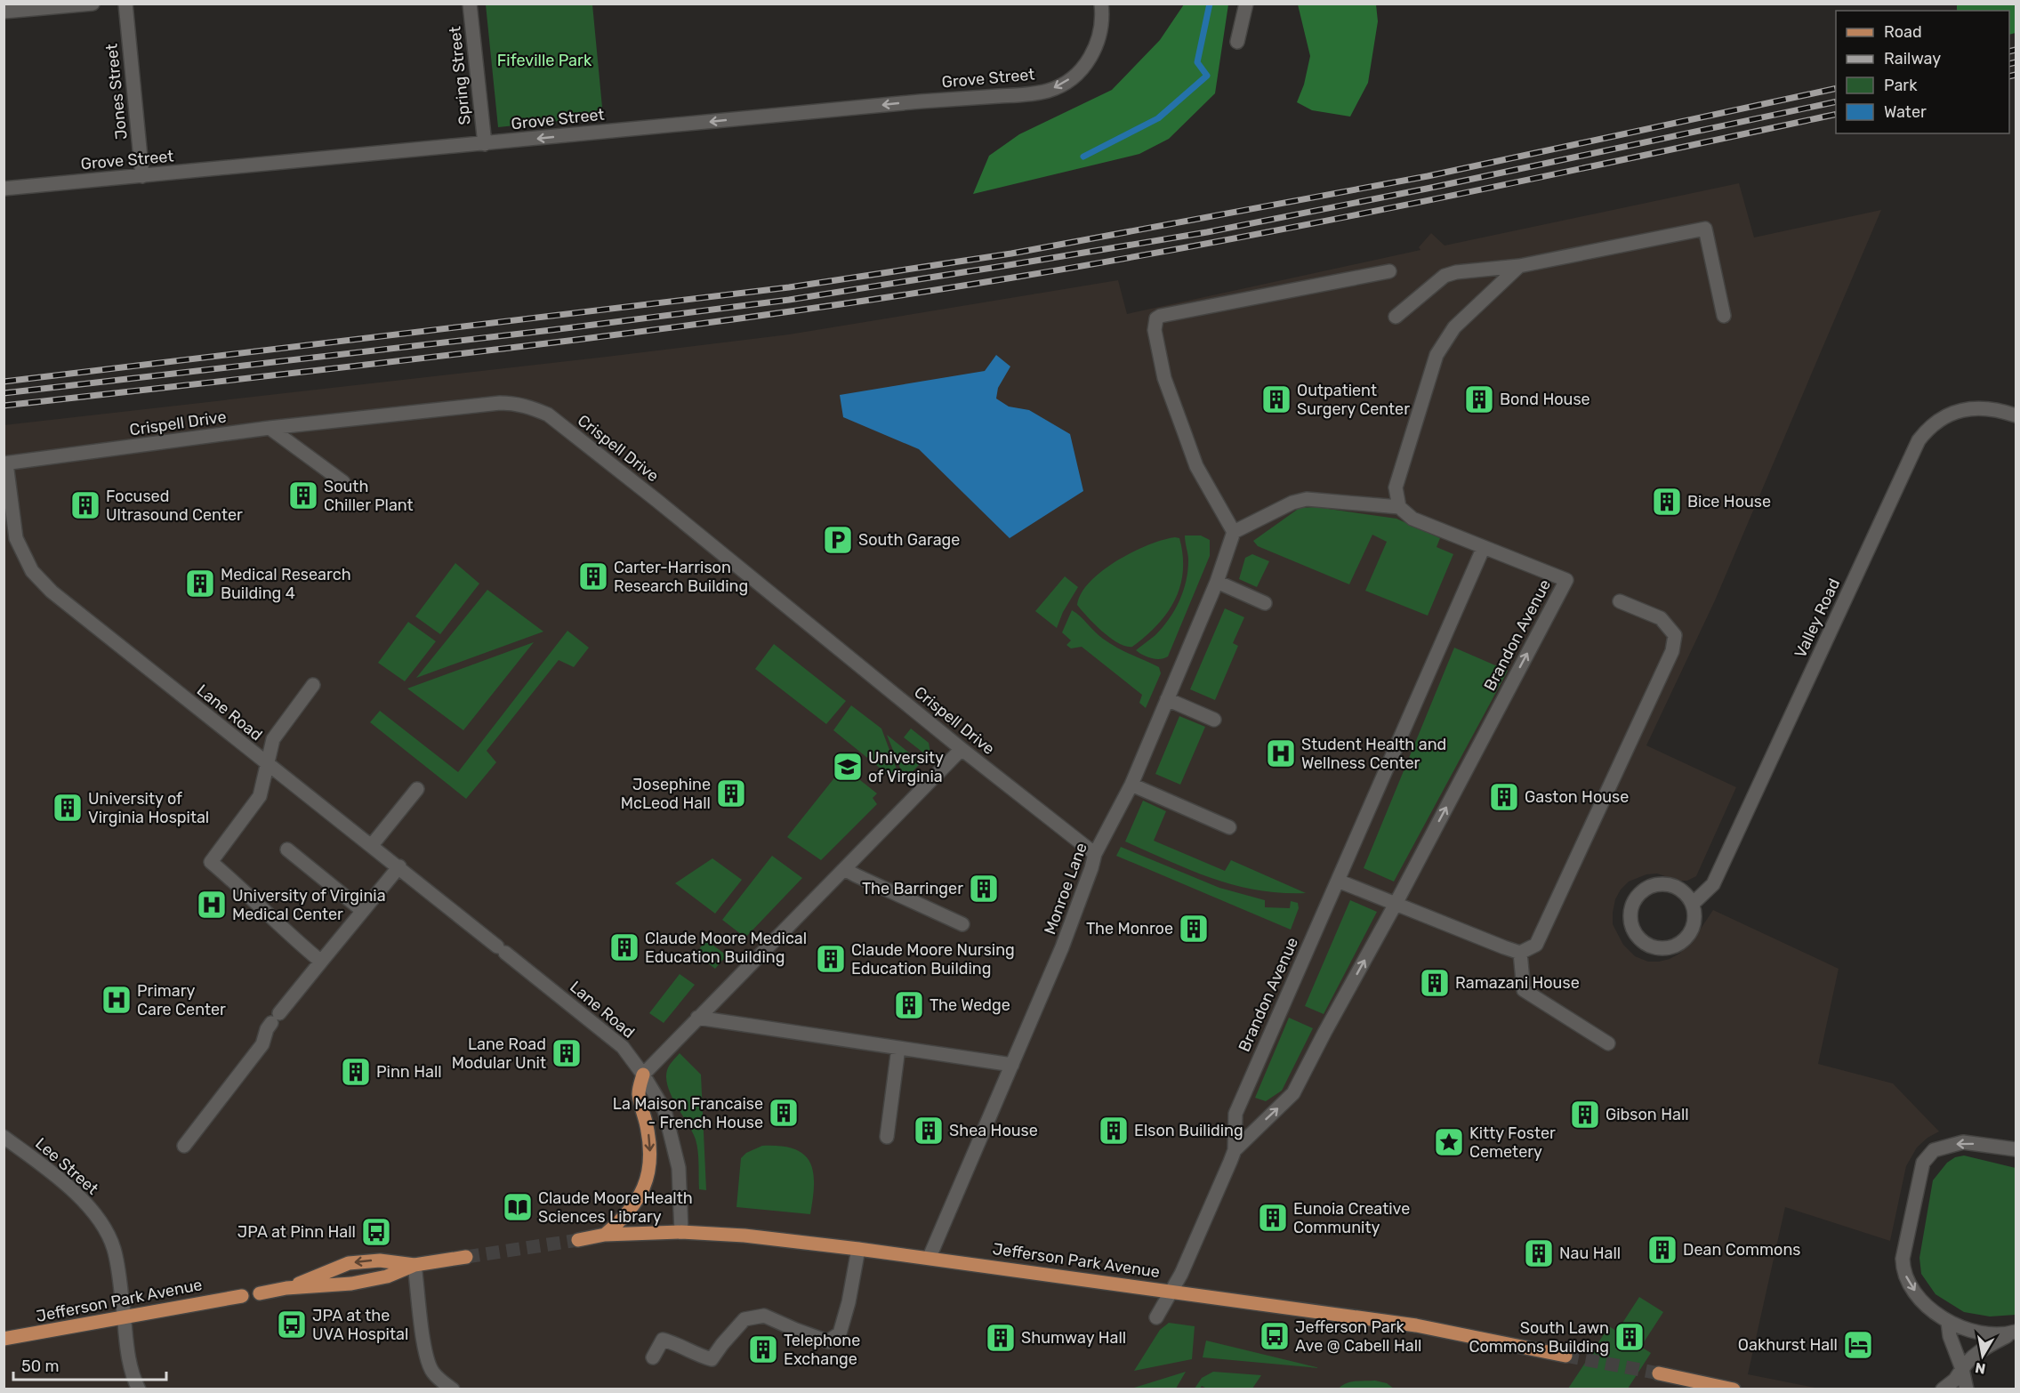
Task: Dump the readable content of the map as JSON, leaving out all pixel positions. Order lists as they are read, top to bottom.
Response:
{
  "streets": {
    "main road": ["Jefferson Park Avenue"],
    "street": [
      "Spring Street",
      "Grove Street",
      "Jones Street",
      "Crispell Drive",
      "Valley Road",
      "Brandon Avenue",
      "Lane Road",
      "Monroe Lane",
      "Lee Street"
    ]
  },
  "crossings": [
    ["Spring Street", "Grove Street"],
    ["Grove Street", "Jones Street"],
    ["Crispell Drive", "Lane Road"],
    ["Crispell Drive", "Monroe Lane"],
    ["Brandon Avenue", "Jefferson Park Avenue"],
    ["Lane Road", "Jefferson Park Avenue"],
    ["Monroe Lane", "Jefferson Park Avenue"],
    ["Lee Street", "Jefferson Park Avenue"]
  ],
  "one_way": ["Grove Street"],
  "parks": ["Fifeville Park"],
  "places": {
    "building": [
      "Outpatient Surgery Center",
      "Bond House",
      "South Chiller Plant",
      "Bice House",
      "Focused Ultrasound Center",
      "Carter-Harrison Research Building",
      "Medical Research Building 4",
      "Josephine McLeod Hall",
      "Gaston House",
      "University of Virginia Hospital",
      "The Barringer",
      "The Monroe",
      "Claude Moore Medical Education Building",
      "Claude Moore Nursing Education Building",
      "Ramazani House",
      "The Wedge",
      "Lane Road Modular Unit",
      "Pinn Hall",
      "La Maison Francaise - French House",
      "Gibson Hall",
      "Shea House",
      "Elson Builiding",
      "Eunoia Creative Community",
      "Dean Commons",
      "Nau Hall",
      "South Lawn Commons Building",
      "Shumway Hall",
      "Telephone Exchange"
    ],
    "parking": ["South Garage"],
    "hospital": ["Student Health and Wellness Center", "University of Virginia Medical Center", "Primary Care Center"],
    "school or university": ["University of Virginia"],
    "place": ["Kitty Foster Cemetery"],
    "library": ["Claude Moore Health Sciences Library"],
    "bus stop": ["JPA at Pinn Hall", "JPA at the UVA Hospital", "Jefferson Park Ave @ Cabell Hall"],
    "hotel": ["Oakhurst Hall"]
  },
  "legend": [
    "Road",
    "Railway",
    "Park",
    "Water"
  ],
  "scale_bar": "50 m",
  "north": "bottom"
}
